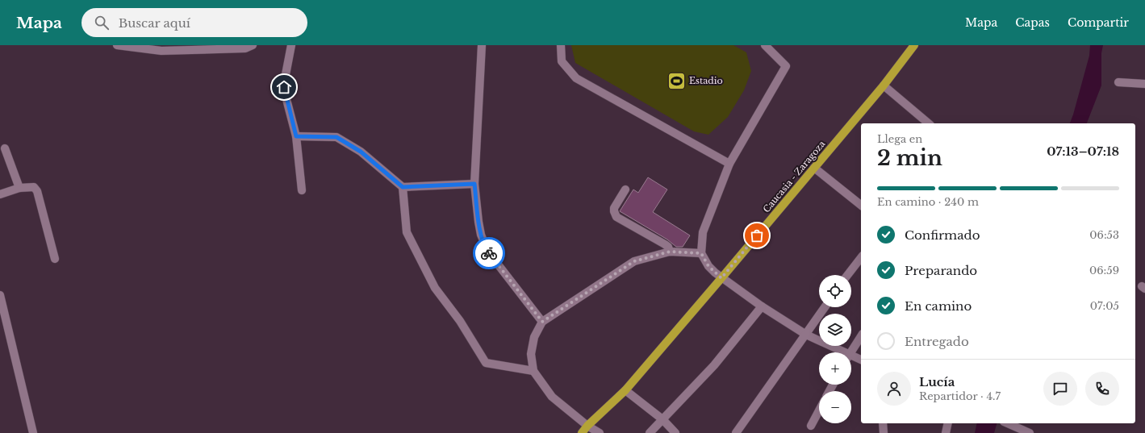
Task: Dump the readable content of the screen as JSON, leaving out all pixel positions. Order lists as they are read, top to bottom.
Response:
{
  "streets": {
    "main road": ["Caucasia - Zaragoza"]
  },
  "places": {
    "sports": ["Estadio"]
  },
  "page": {
    "header": "Mapa",
    "search": "Buscar aquí",
    "nav": ["Mapa", "Capas", "Compartir"],
    "heading": ["2 min", "Llega en", "07:13–07:18"],
    "panel": ["Lucía", "Repartidor · 4.7"],
    "bar": "En camino · 240 m",
    "list": [
      ["Confirmado", "06:53"],
      ["Preparando", "06:59"],
      ["En camino", "07:05"],
      "Entregado"
    ],
    "map_buttons": ["+", "−"]
  }
}
